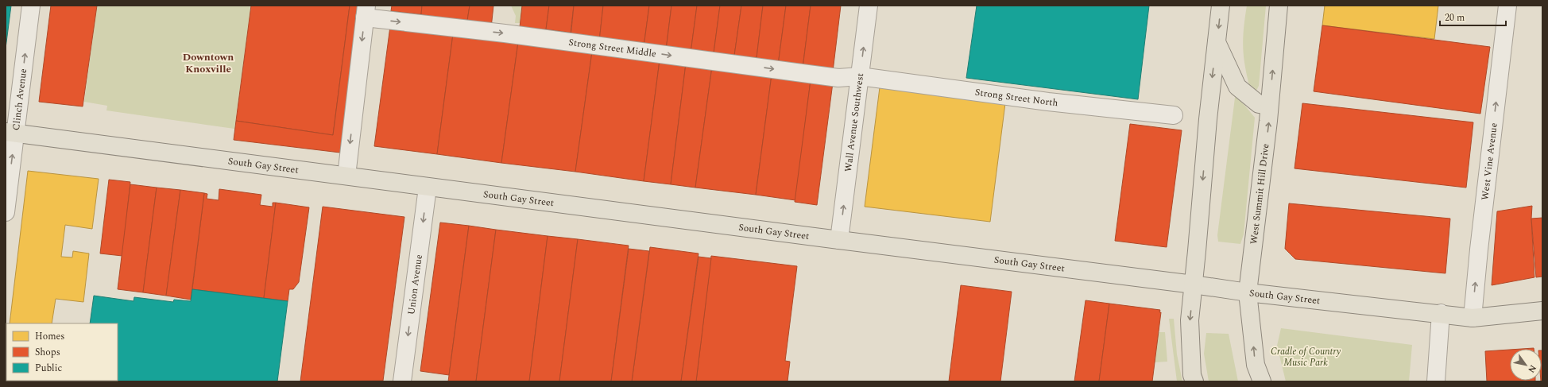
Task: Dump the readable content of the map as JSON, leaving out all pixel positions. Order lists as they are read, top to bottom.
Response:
{
  "streets": {
    "main road": ["South Gay Street", "West Summit Hill Drive"],
    "street": [
      "Strong Street Middle",
      "Strong Street North",
      "Clinch Avenue",
      "Wall Avenue Southwest",
      "West Vine Avenue",
      "Union Avenue"
    ]
  },
  "crossings": [
    ["Strong Street Middle", "Strong Street North"],
    ["Strong Street Middle", "Wall Avenue Southwest"],
    ["Strong Street North", "Wall Avenue Southwest"],
    ["Clinch Avenue", "South Gay Street"],
    ["Wall Avenue Southwest", "South Gay Street"],
    ["West Vine Avenue", "South Gay Street"],
    ["South Gay Street", "West Summit Hill Drive"],
    ["South Gay Street", "Union Avenue"]
  ],
  "one_way": [
    "Strong Street Middle",
    "Clinch Avenue",
    "Wall Avenue Southwest",
    "West Vine Avenue",
    "Union Avenue"
  ],
  "districts": ["Downtown Knoxville"],
  "parks": ["Cradle of Country Music Park"],
  "legend": ["Homes", "Shops", "Public"],
  "scale_bar": "20 m",
  "north": "bottom right"
}
